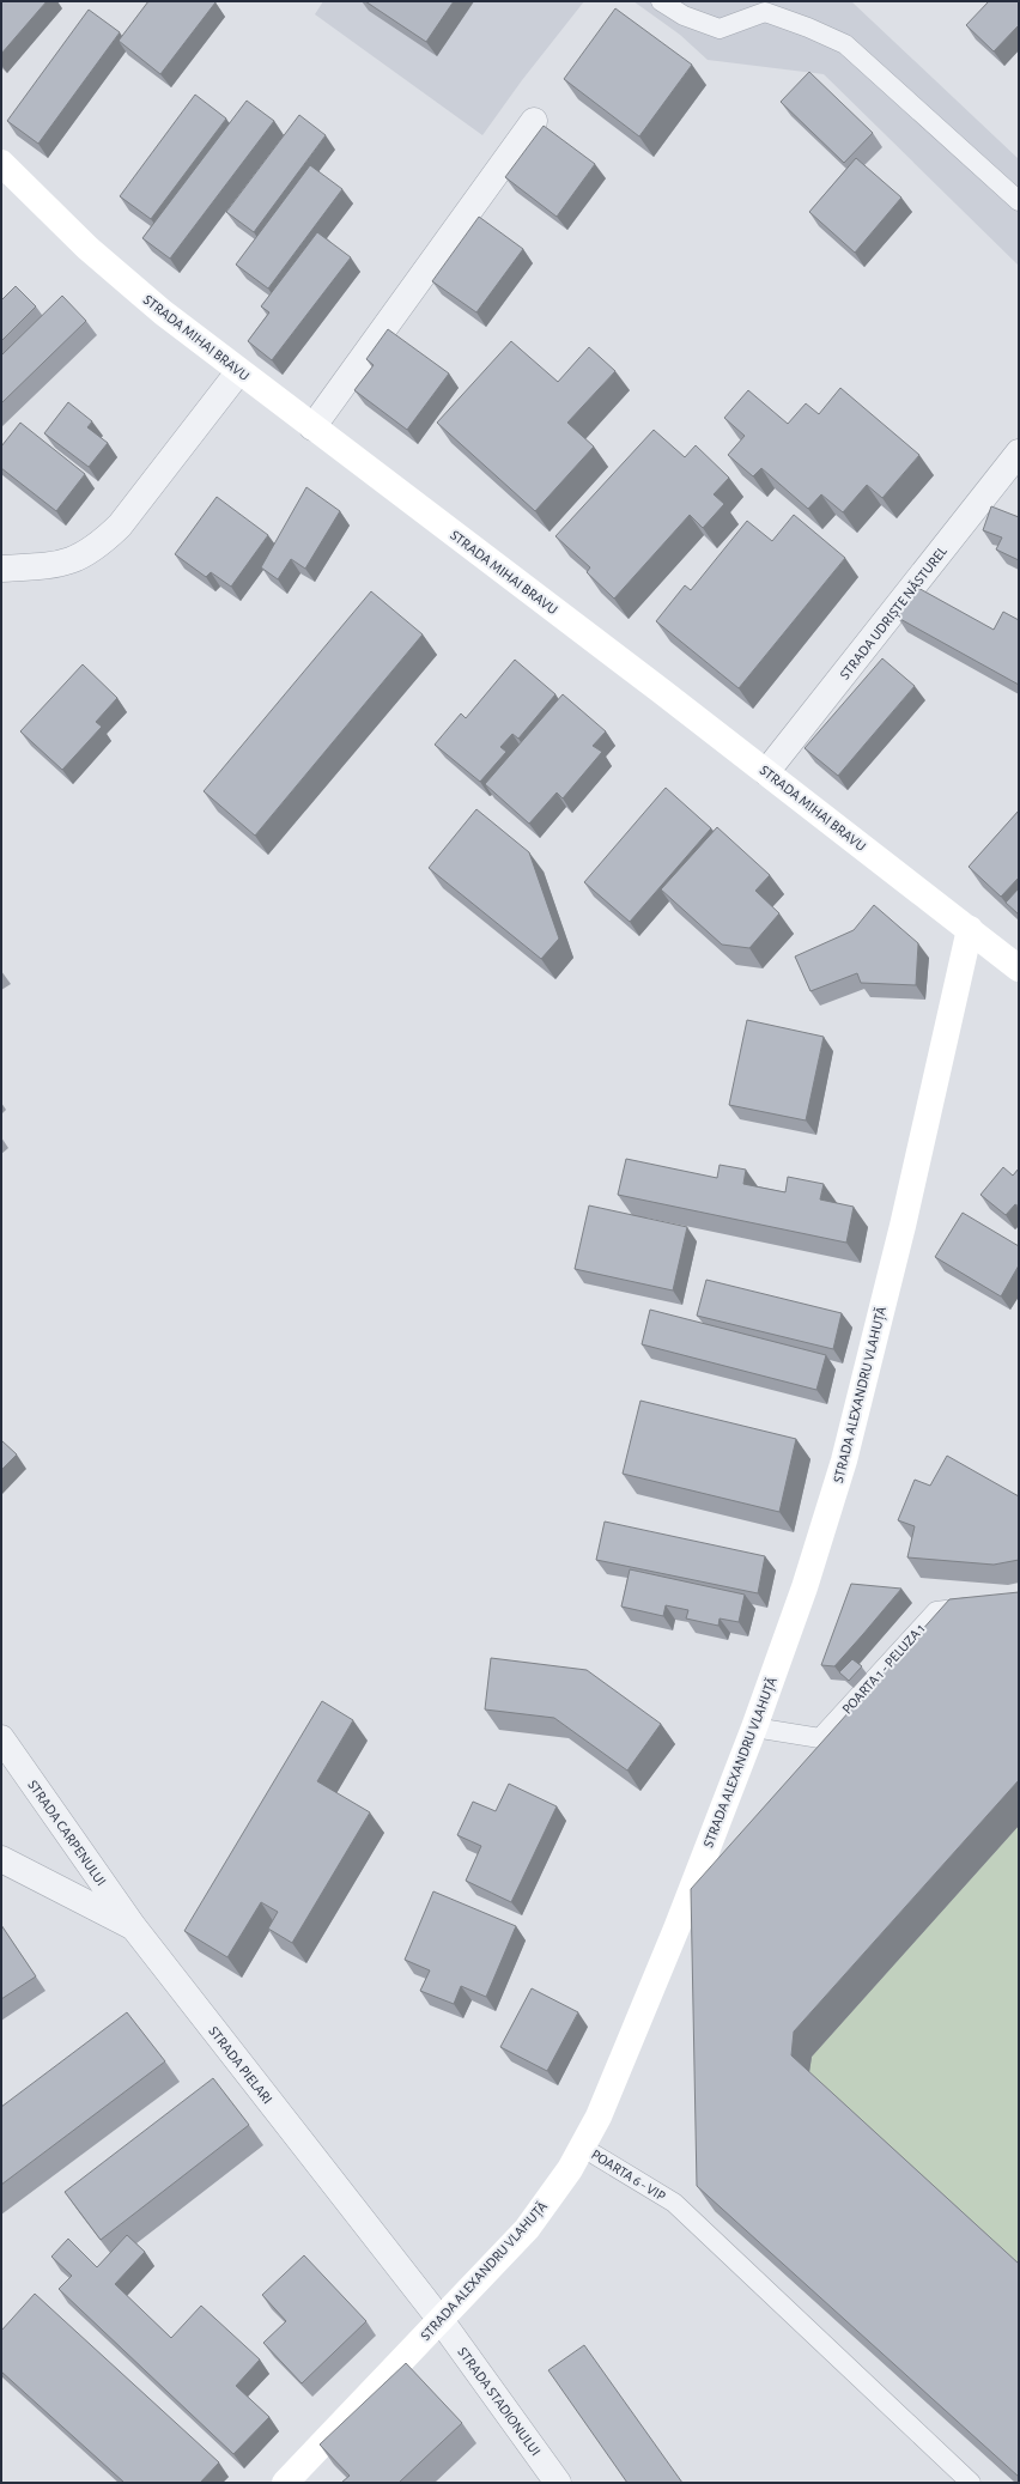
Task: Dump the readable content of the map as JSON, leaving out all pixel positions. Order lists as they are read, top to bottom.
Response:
{
  "streets": {
    "street": [
      "STRADA MIHAI BRAVU",
      "STRADA UDRIȘTE NĂSTUREL",
      "STRADA ALEXANDRU VLAHUȚĂ",
      "STRADA CARPENULUI",
      "STRADA PIELARI",
      "STRADA STADIONULUI"
    ],
    "lane": ["POARTA 1 - PELUZA 1", "POARTA 6 - VIP"]
  },
  "crossings": [
    ["STRADA MIHAI BRAVU", "STRADA UDRIȘTE NĂSTUREL"],
    ["STRADA MIHAI BRAVU", "STRADA ALEXANDRU VLAHUȚĂ"],
    ["STRADA ALEXANDRU VLAHUȚĂ", "POARTA 1 - PELUZA 1"],
    ["STRADA ALEXANDRU VLAHUȚĂ", "STRADA PIELARI"],
    ["STRADA ALEXANDRU VLAHUȚĂ", "POARTA 6 - VIP"],
    ["STRADA ALEXANDRU VLAHUȚĂ", "STRADA STADIONULUI"],
    ["STRADA CARPENULUI", "STRADA PIELARI"],
    ["STRADA PIELARI", "STRADA STADIONULUI"]
  ]
}
